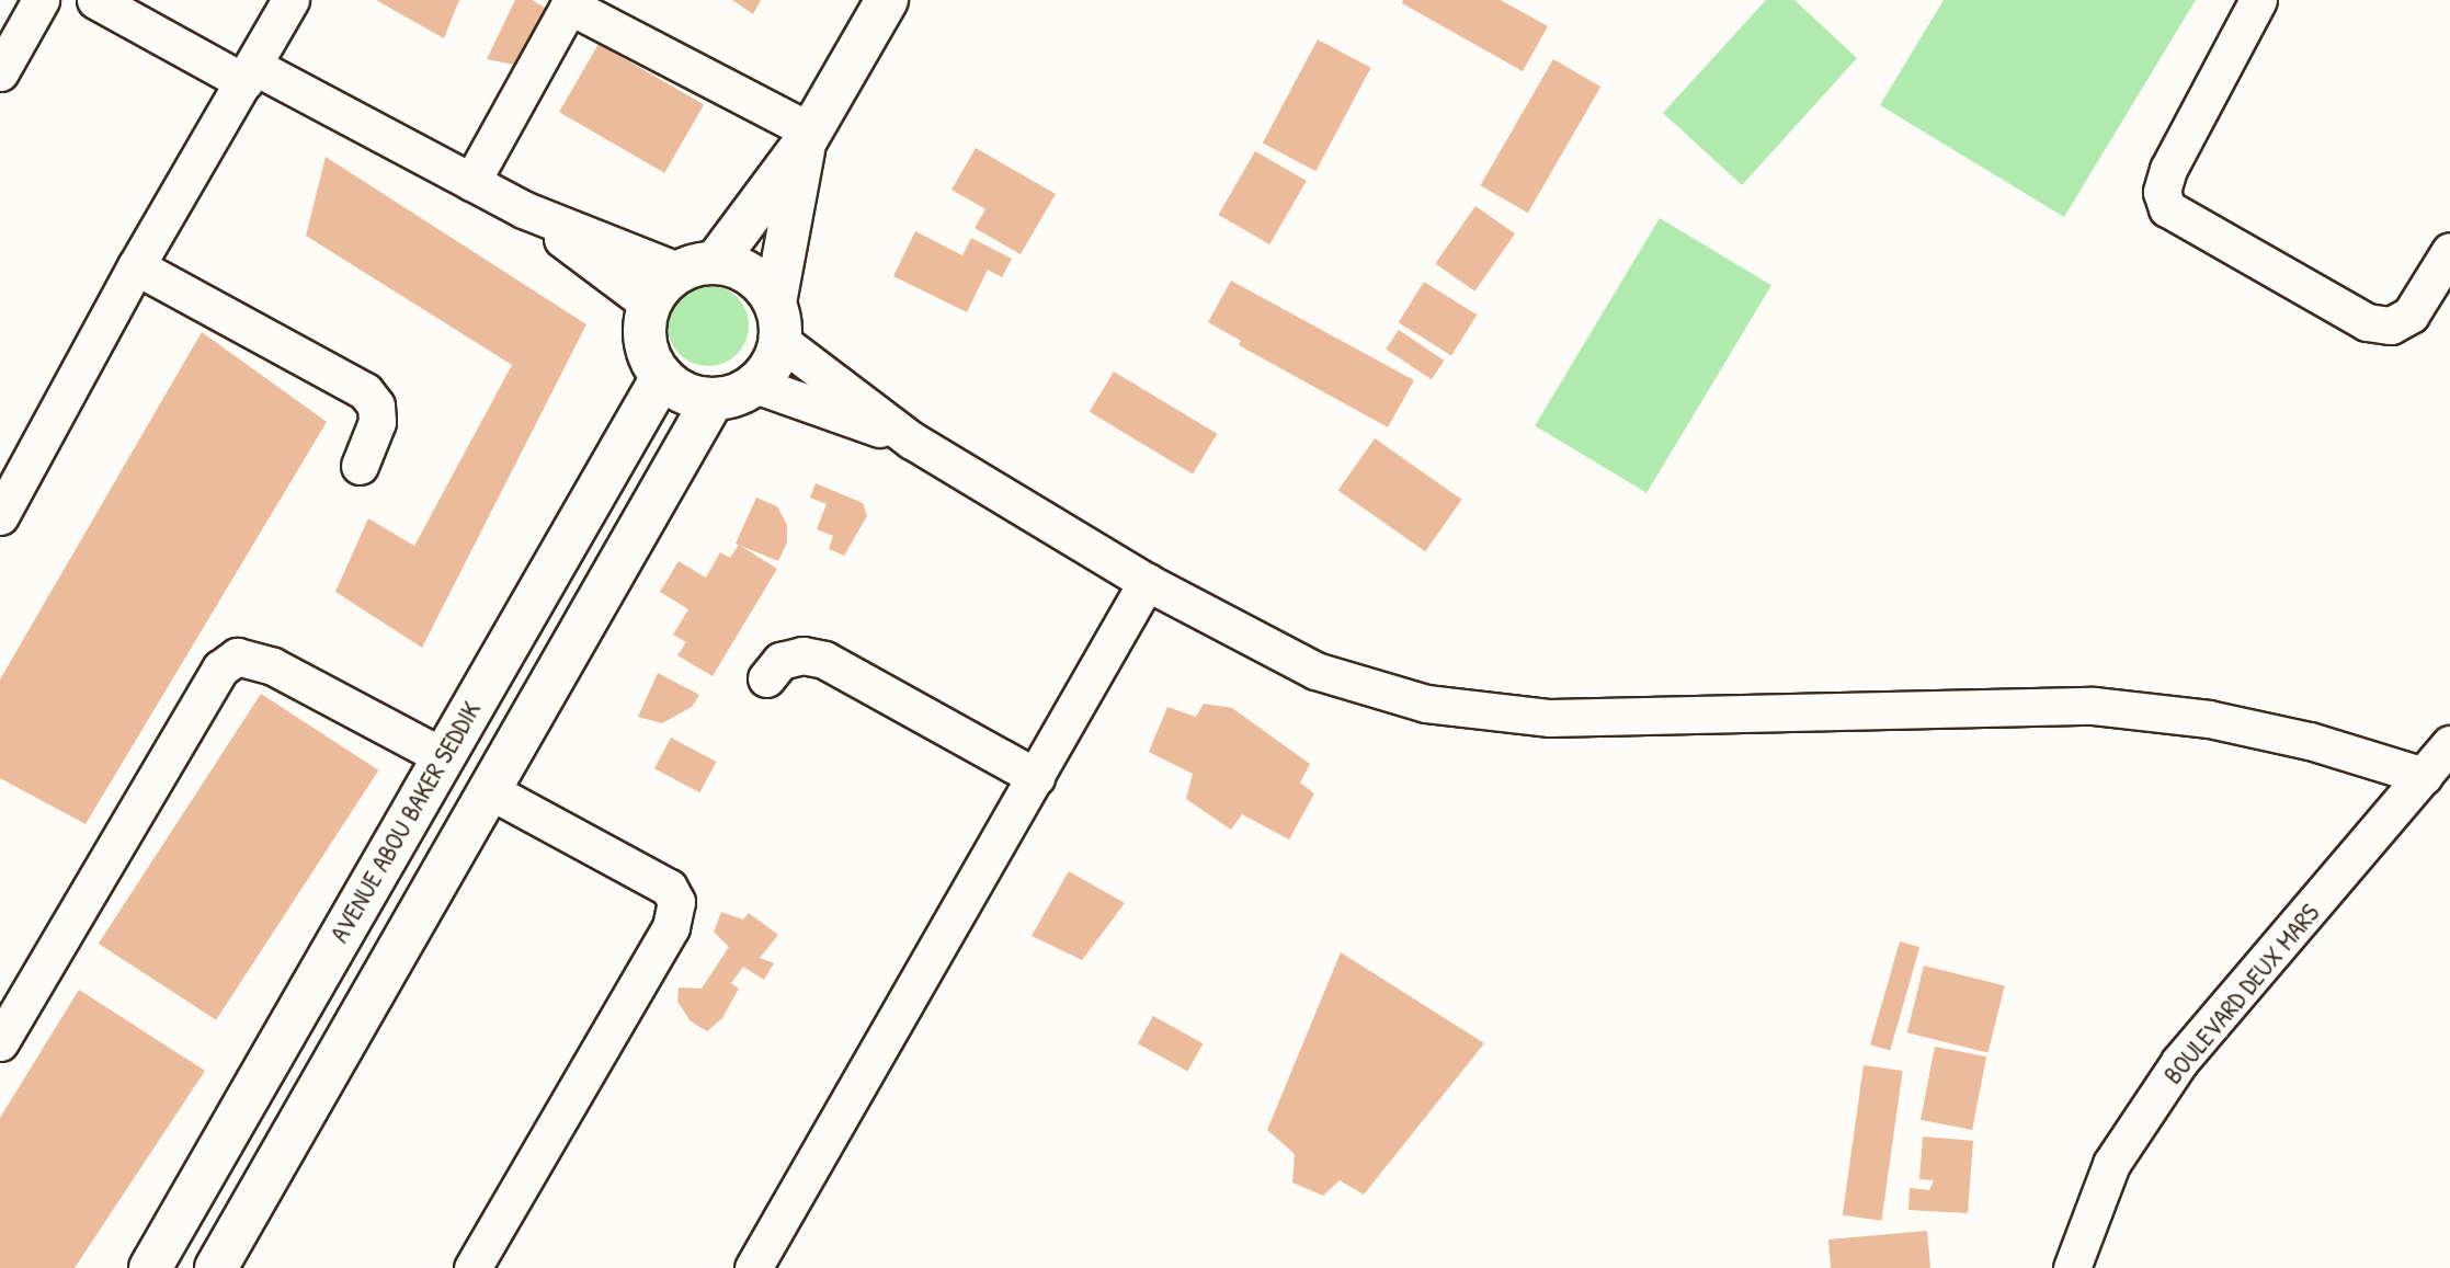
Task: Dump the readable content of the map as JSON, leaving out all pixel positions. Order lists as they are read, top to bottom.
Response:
{
  "streets": {
    "main road": ["AVENUE ABOU BAKER SEDDIK"],
    "street": ["BOULEVARD DEUX MARS"]
  }
}
